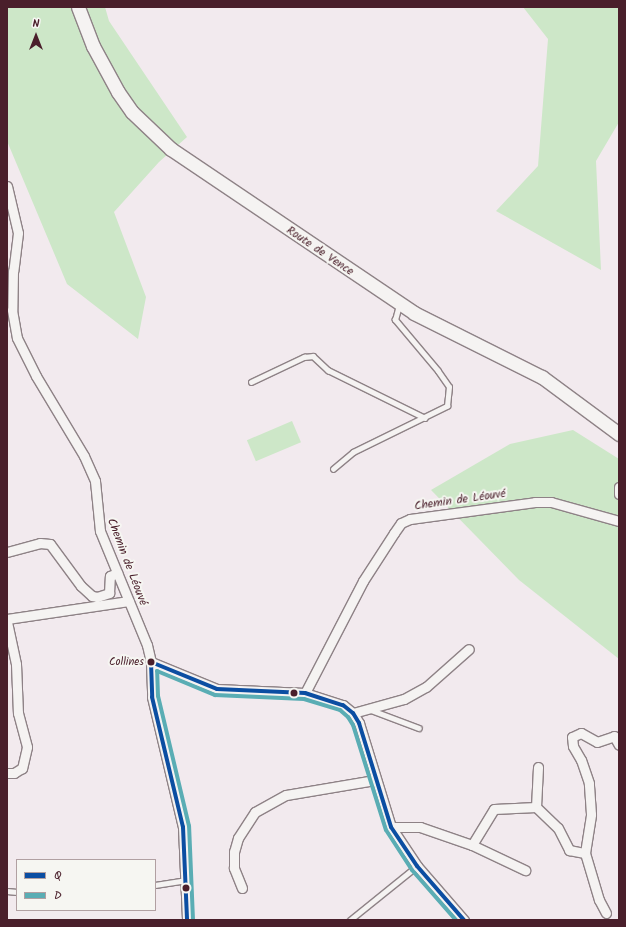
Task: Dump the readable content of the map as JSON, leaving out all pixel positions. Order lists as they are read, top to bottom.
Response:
{
  "streets": {
    "main road": ["Route de Vence"],
    "street": ["Chemin de Léouvé"]
  },
  "places": ["Collines"],
  "lines": ["transit line Q", "transit line D"],
  "legend": ["Q", "D"],
  "north": "top"
}
